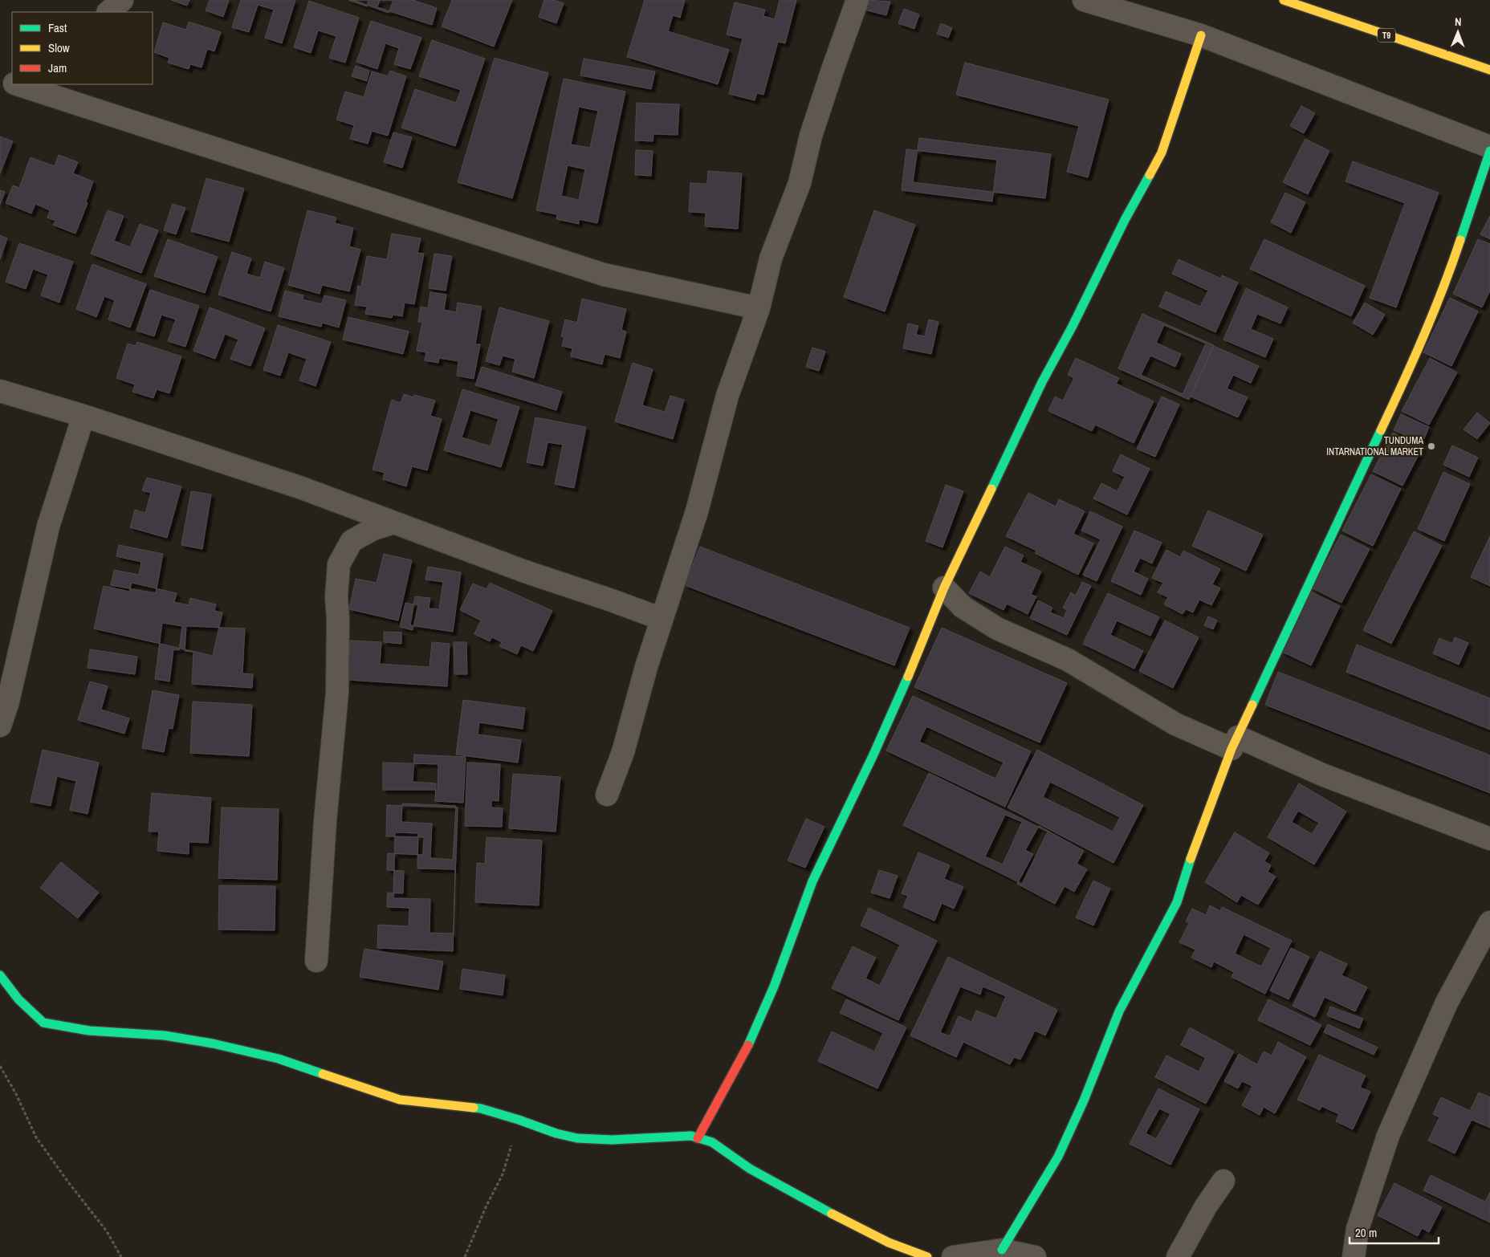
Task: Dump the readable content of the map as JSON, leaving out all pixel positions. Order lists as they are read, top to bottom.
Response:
{
  "streets": {
    "main road": ["T9"]
  },
  "places": ["TUNDUMA INTARNATIONAL MARKET"],
  "legend": ["Fast", "Slow", "Jam"],
  "scale_bar": "20 m",
  "north": "top"
}
